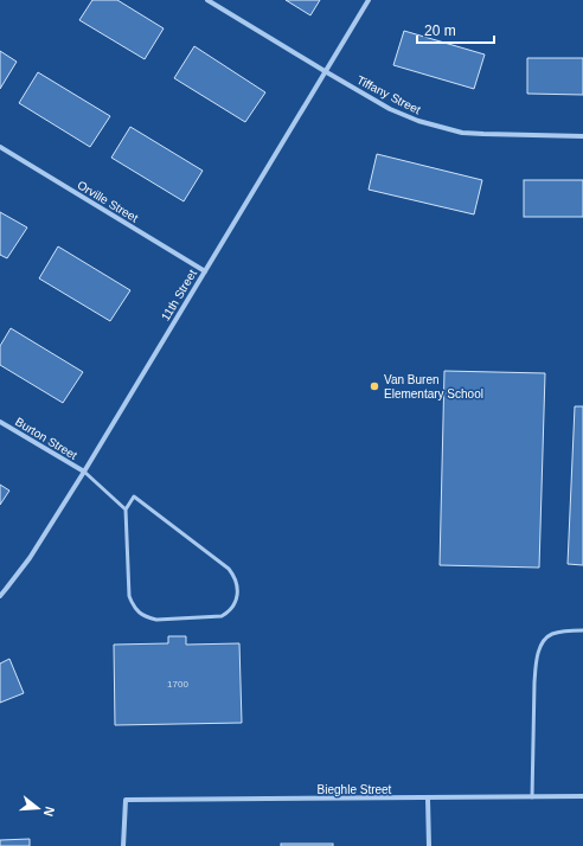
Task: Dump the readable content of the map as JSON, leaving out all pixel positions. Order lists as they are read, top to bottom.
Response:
{
  "streets": {
    "street": [
      "Tiffany Street",
      "Orville Street",
      "11th Street",
      "Burton Street",
      "Bieghle Street"
    ]
  },
  "crossings": [
    ["Tiffany Street", "11th Street"],
    ["Orville Street", "11th Street"],
    ["11th Street", "Burton Street"]
  ],
  "places": ["Van Buren Elementary School"],
  "house_numbers": ["1700"],
  "scale_bar": "20 m",
  "north": "right"
}
